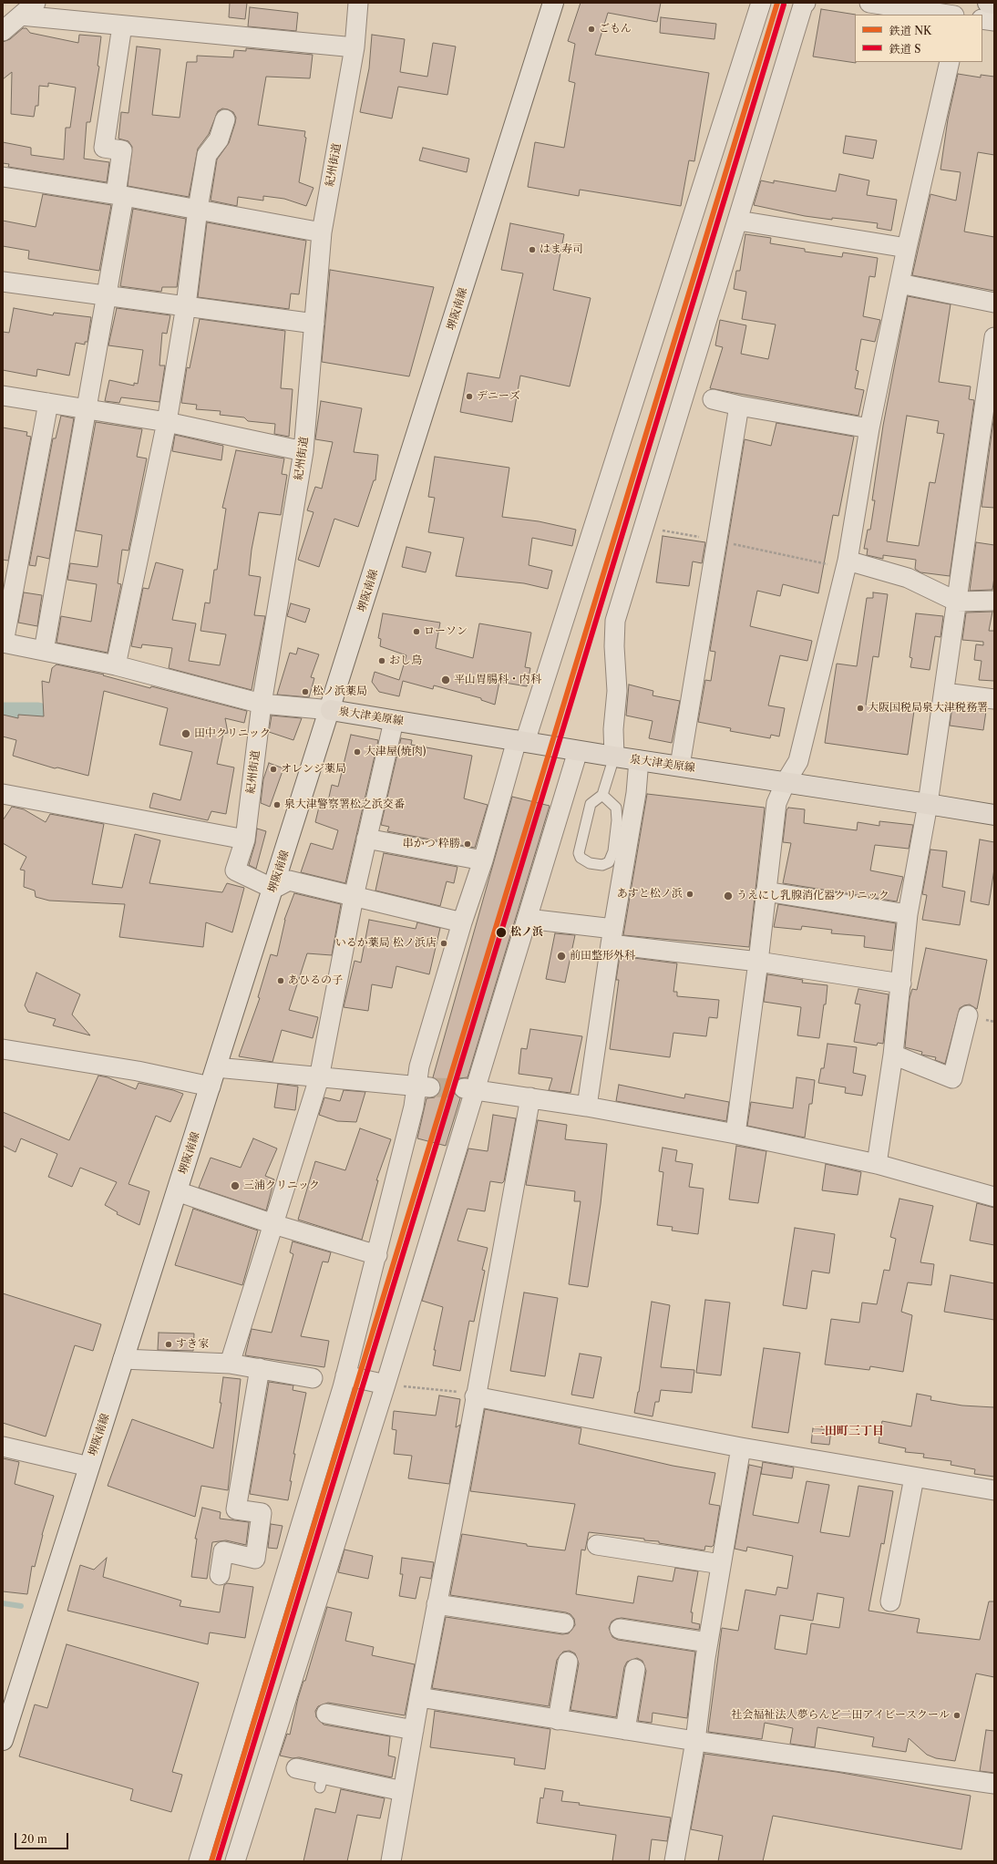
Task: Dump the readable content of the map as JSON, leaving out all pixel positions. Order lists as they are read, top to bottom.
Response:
{
  "streets": {
    "main road": ["堺阪南線", "泉大津美原線"],
    "street": ["紀州街道"]
  },
  "crossings": [
    ["紀州街道", "堺阪南線"],
    ["堺阪南線", "泉大津美原線"]
  ],
  "districts": ["二田町三丁目"],
  "places": [
    "ごもん",
    "はま寿司",
    "デニーズ",
    "ローソン",
    "おし鳥",
    "平山胃腸科・内科",
    "松ノ浜薬局",
    "大阪国税局泉大津税務署",
    "田中クリニック",
    "大津屋(焼肉)",
    "オレンジ薬局",
    "泉大津警察署松之浜交番",
    "串かつ 粋勝",
    "あすと松ノ浜",
    "うえにし乳腺消化器クリニック",
    "松ノ浜",
    "いるか薬局 松ノ浜店",
    "前田整形外科",
    "あひるの子",
    "三浦クリニック",
    "すき家",
    "社会福祉法人夢らんど二田アイビースクール"
  ],
  "lines": ["rail line NK", "rail line S"],
  "legend": ["鉄道 NK", "鉄道 S"],
  "scale_bar": "20 m"
}
